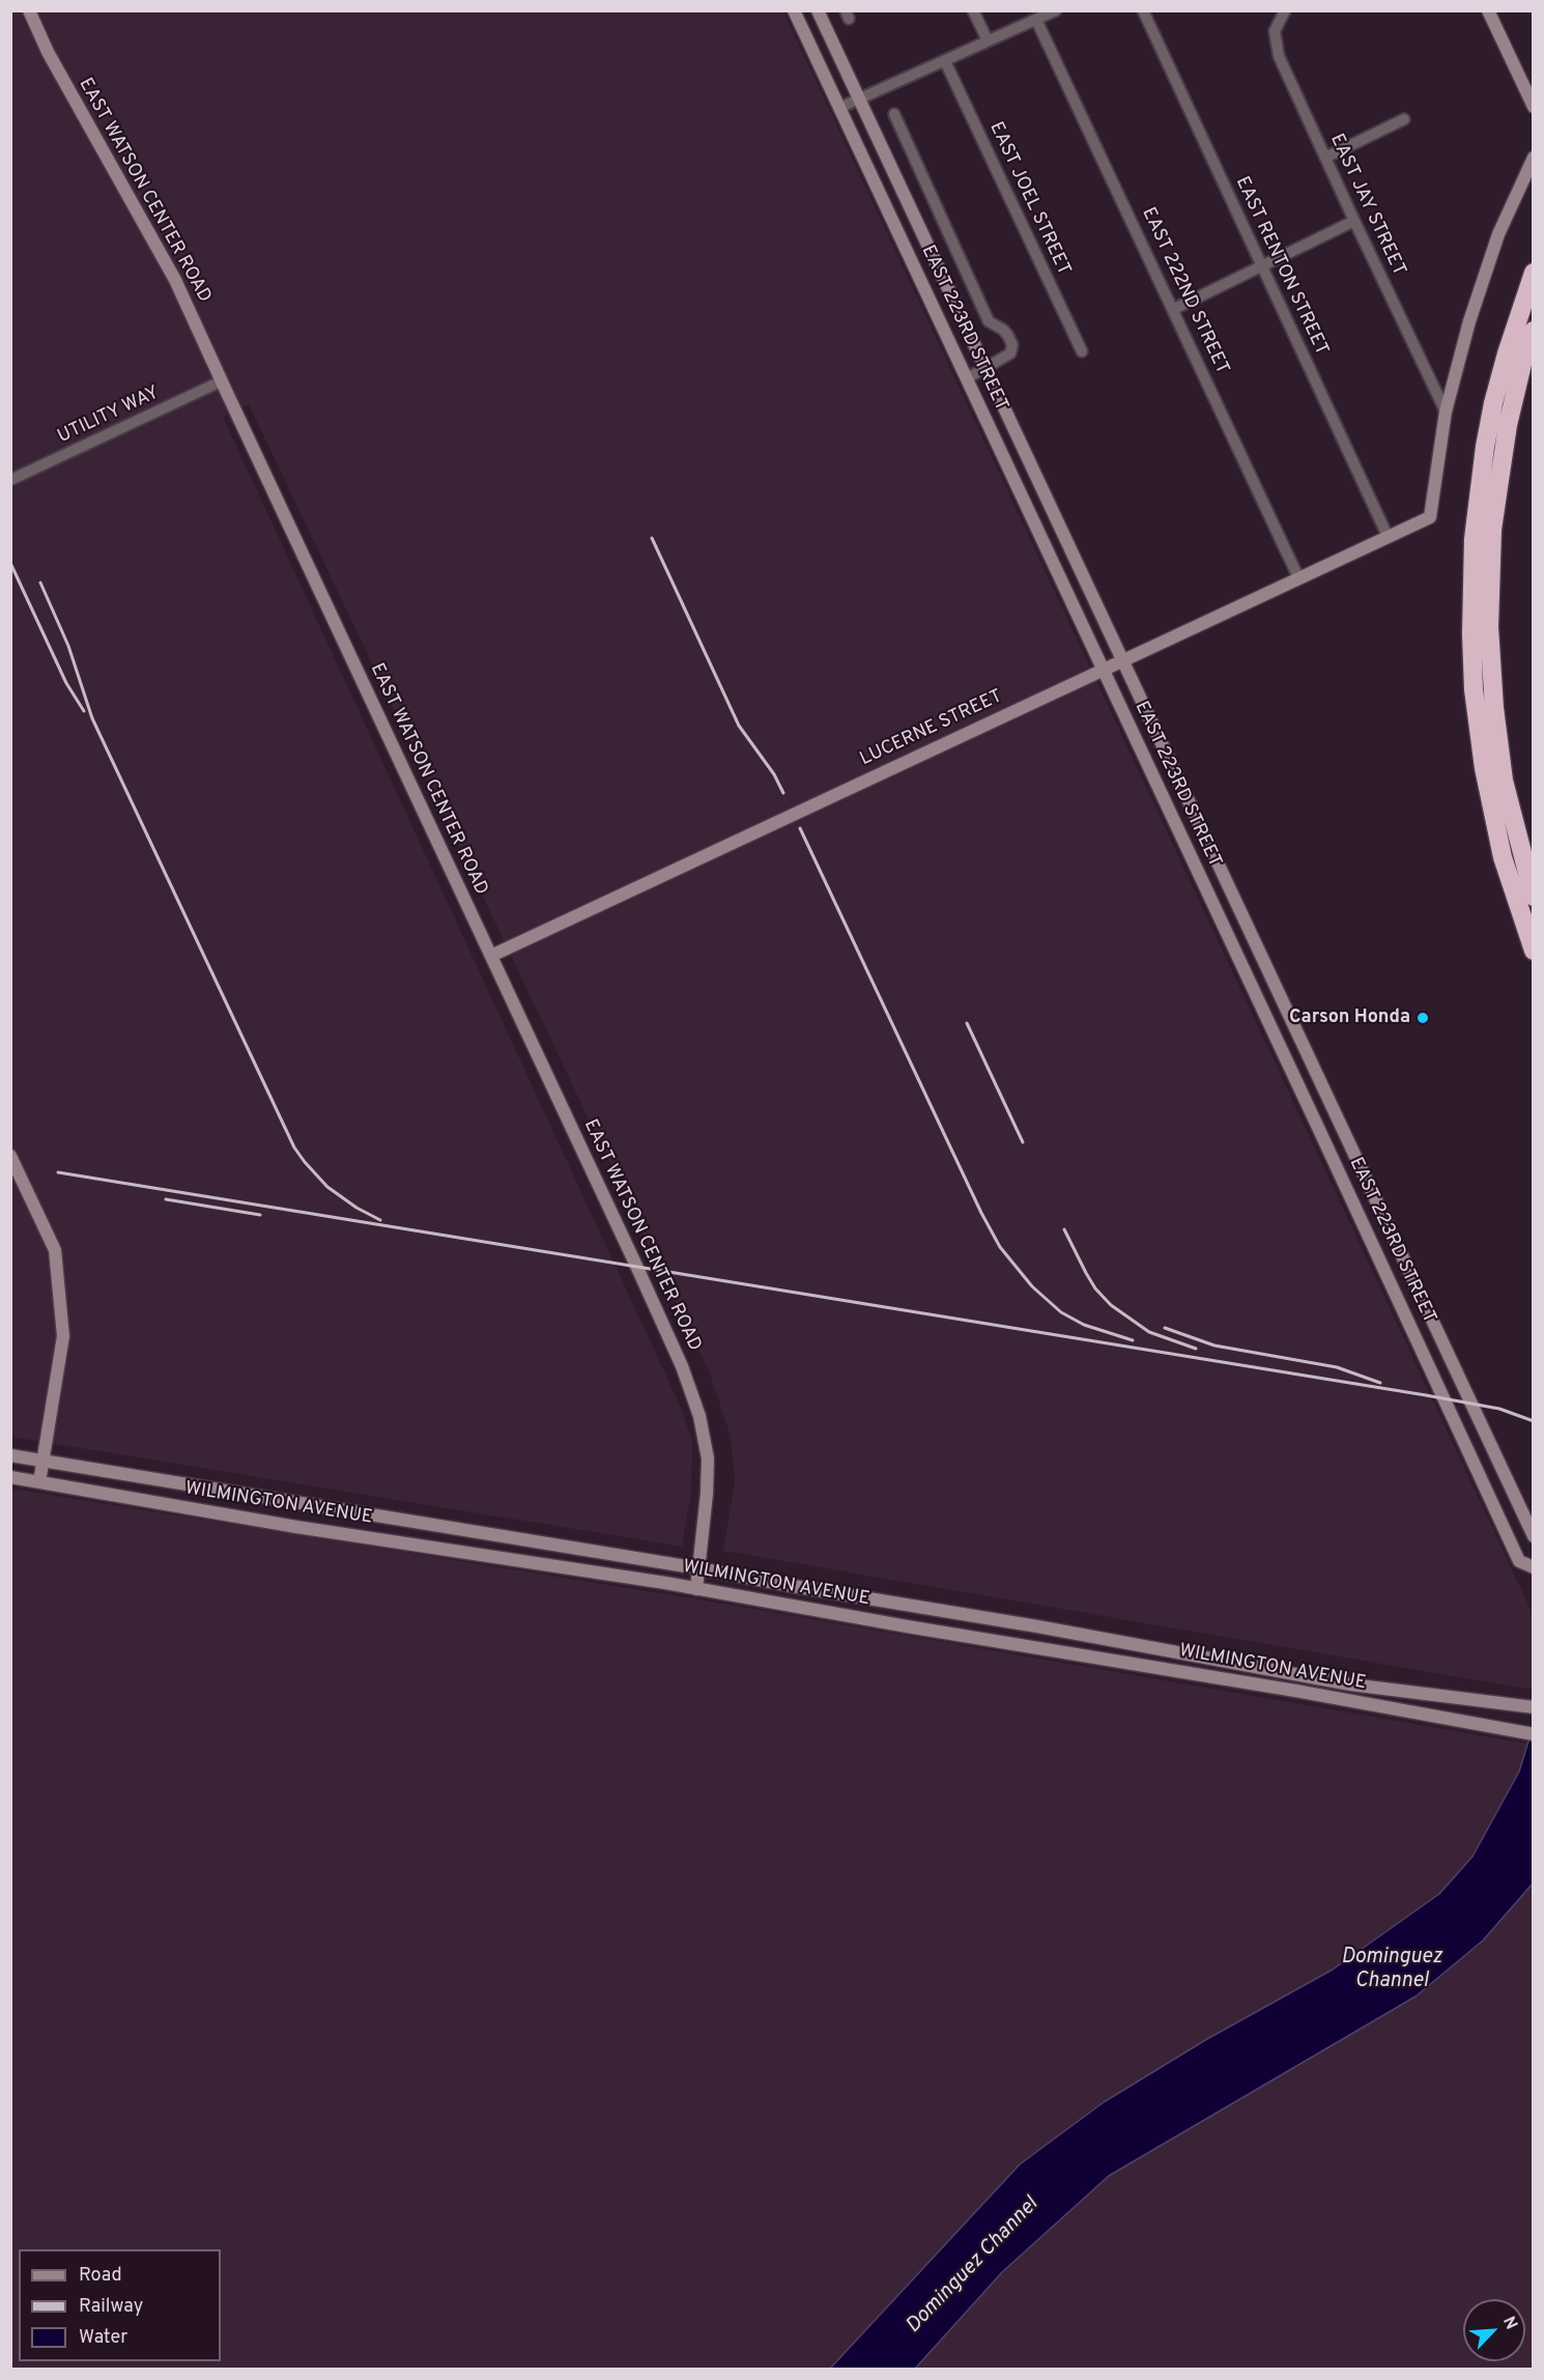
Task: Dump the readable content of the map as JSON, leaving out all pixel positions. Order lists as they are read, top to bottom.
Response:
{
  "streets": {
    "main road": [
      "EAST WATSON CENTER ROAD",
      "EAST 223RD STREET",
      "LUCERNE STREET",
      "WILMINGTON AVENUE"
    ],
    "street": [
      "EAST JOEL STREET",
      "EAST JAY STREET",
      "EAST RENTON STREET",
      "EAST 222ND STREET",
      "UTILITY WAY"
    ]
  },
  "crossings": [
    ["EAST WATSON CENTER ROAD", "UTILITY WAY"],
    ["EAST WATSON CENTER ROAD", "LUCERNE STREET"],
    ["EAST WATSON CENTER ROAD", "WILMINGTON AVENUE"],
    ["EAST JAY STREET", "LUCERNE STREET"],
    ["EAST RENTON STREET", "LUCERNE STREET"],
    ["EAST 222ND STREET", "LUCERNE STREET"],
    ["EAST 223RD STREET", "LUCERNE STREET"]
  ],
  "water": ["Dominguez Channel"],
  "places": ["Carson Honda"],
  "legend": ["Road", "Railway", "Water"],
  "north": "top right"
}
